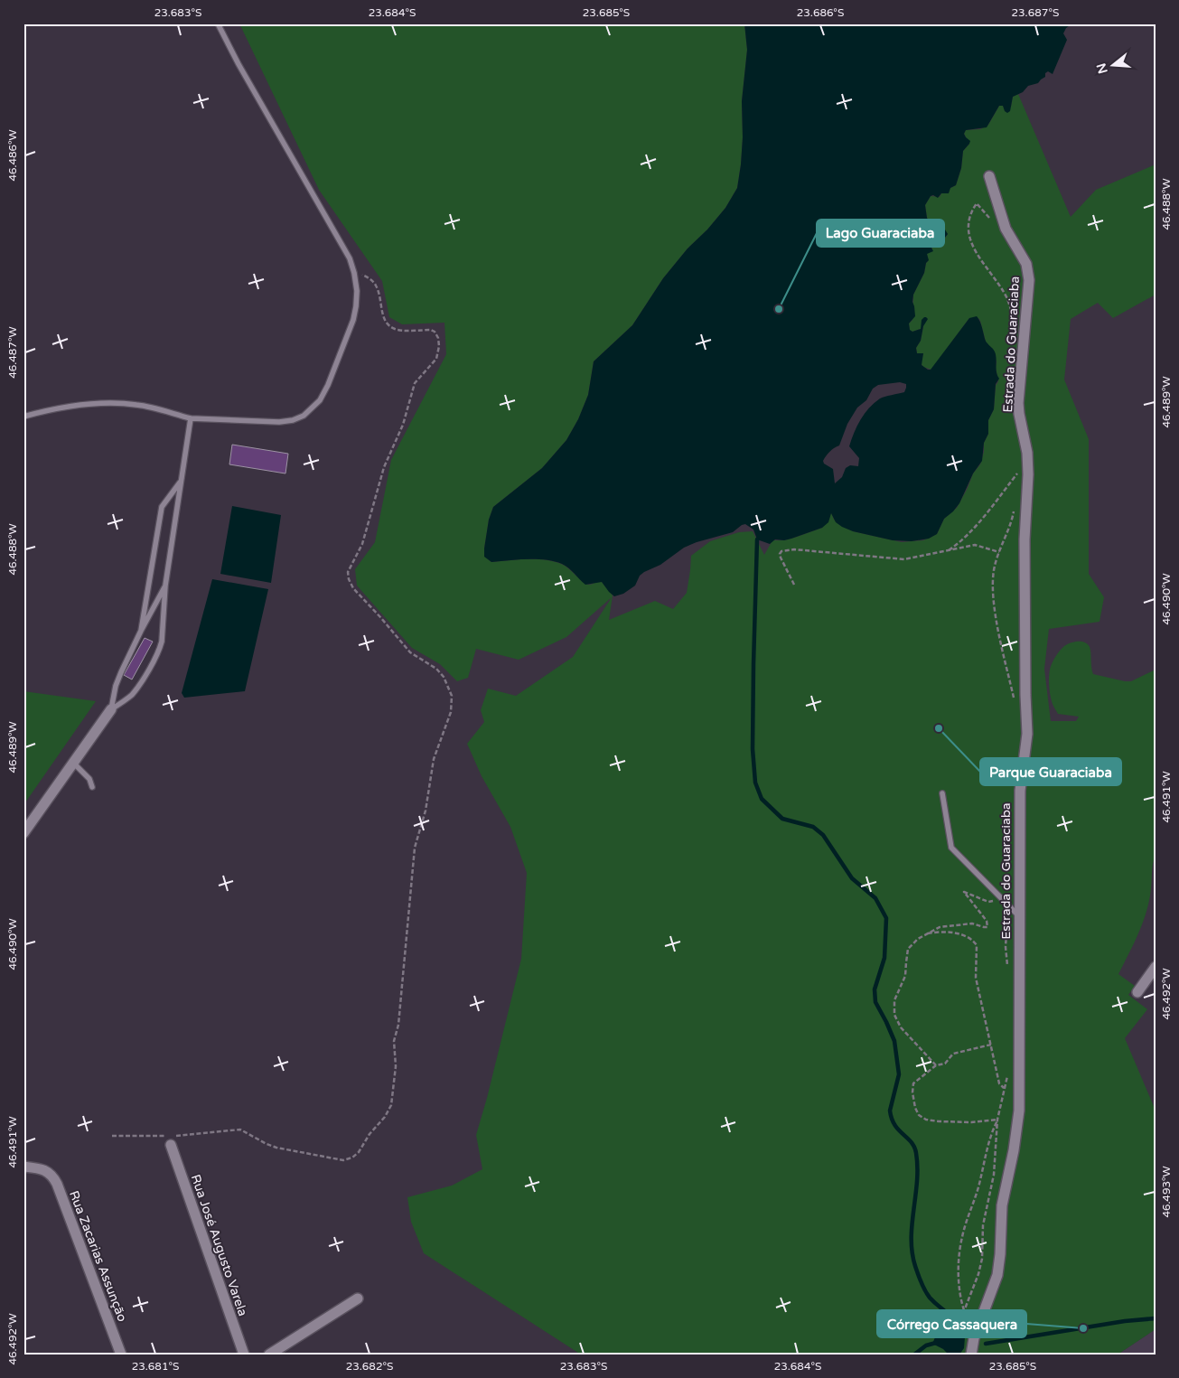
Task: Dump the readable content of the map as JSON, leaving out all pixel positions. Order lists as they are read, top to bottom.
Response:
{
  "streets": {
    "street": ["Estrada do Guaraciaba", "Rua José Augusto Varela", "Rua Zacarias Assunção"]
  },
  "places": ["Lago Guaraciaba", "Parque Guaraciaba", "Córrego Cassaquera"],
  "north": "left",
  "coordinates": [
    "23.683°S",
    "23.684°S",
    "23.685°S",
    "23.686°S",
    "23.687°S",
    "46.486°W",
    "46.488°W",
    "46.487°W",
    "46.489°W",
    "46.490°W",
    "46.491°W",
    "46.492°W",
    "46.493°W",
    "23.681°S",
    "23.682°S"
  ]
}
